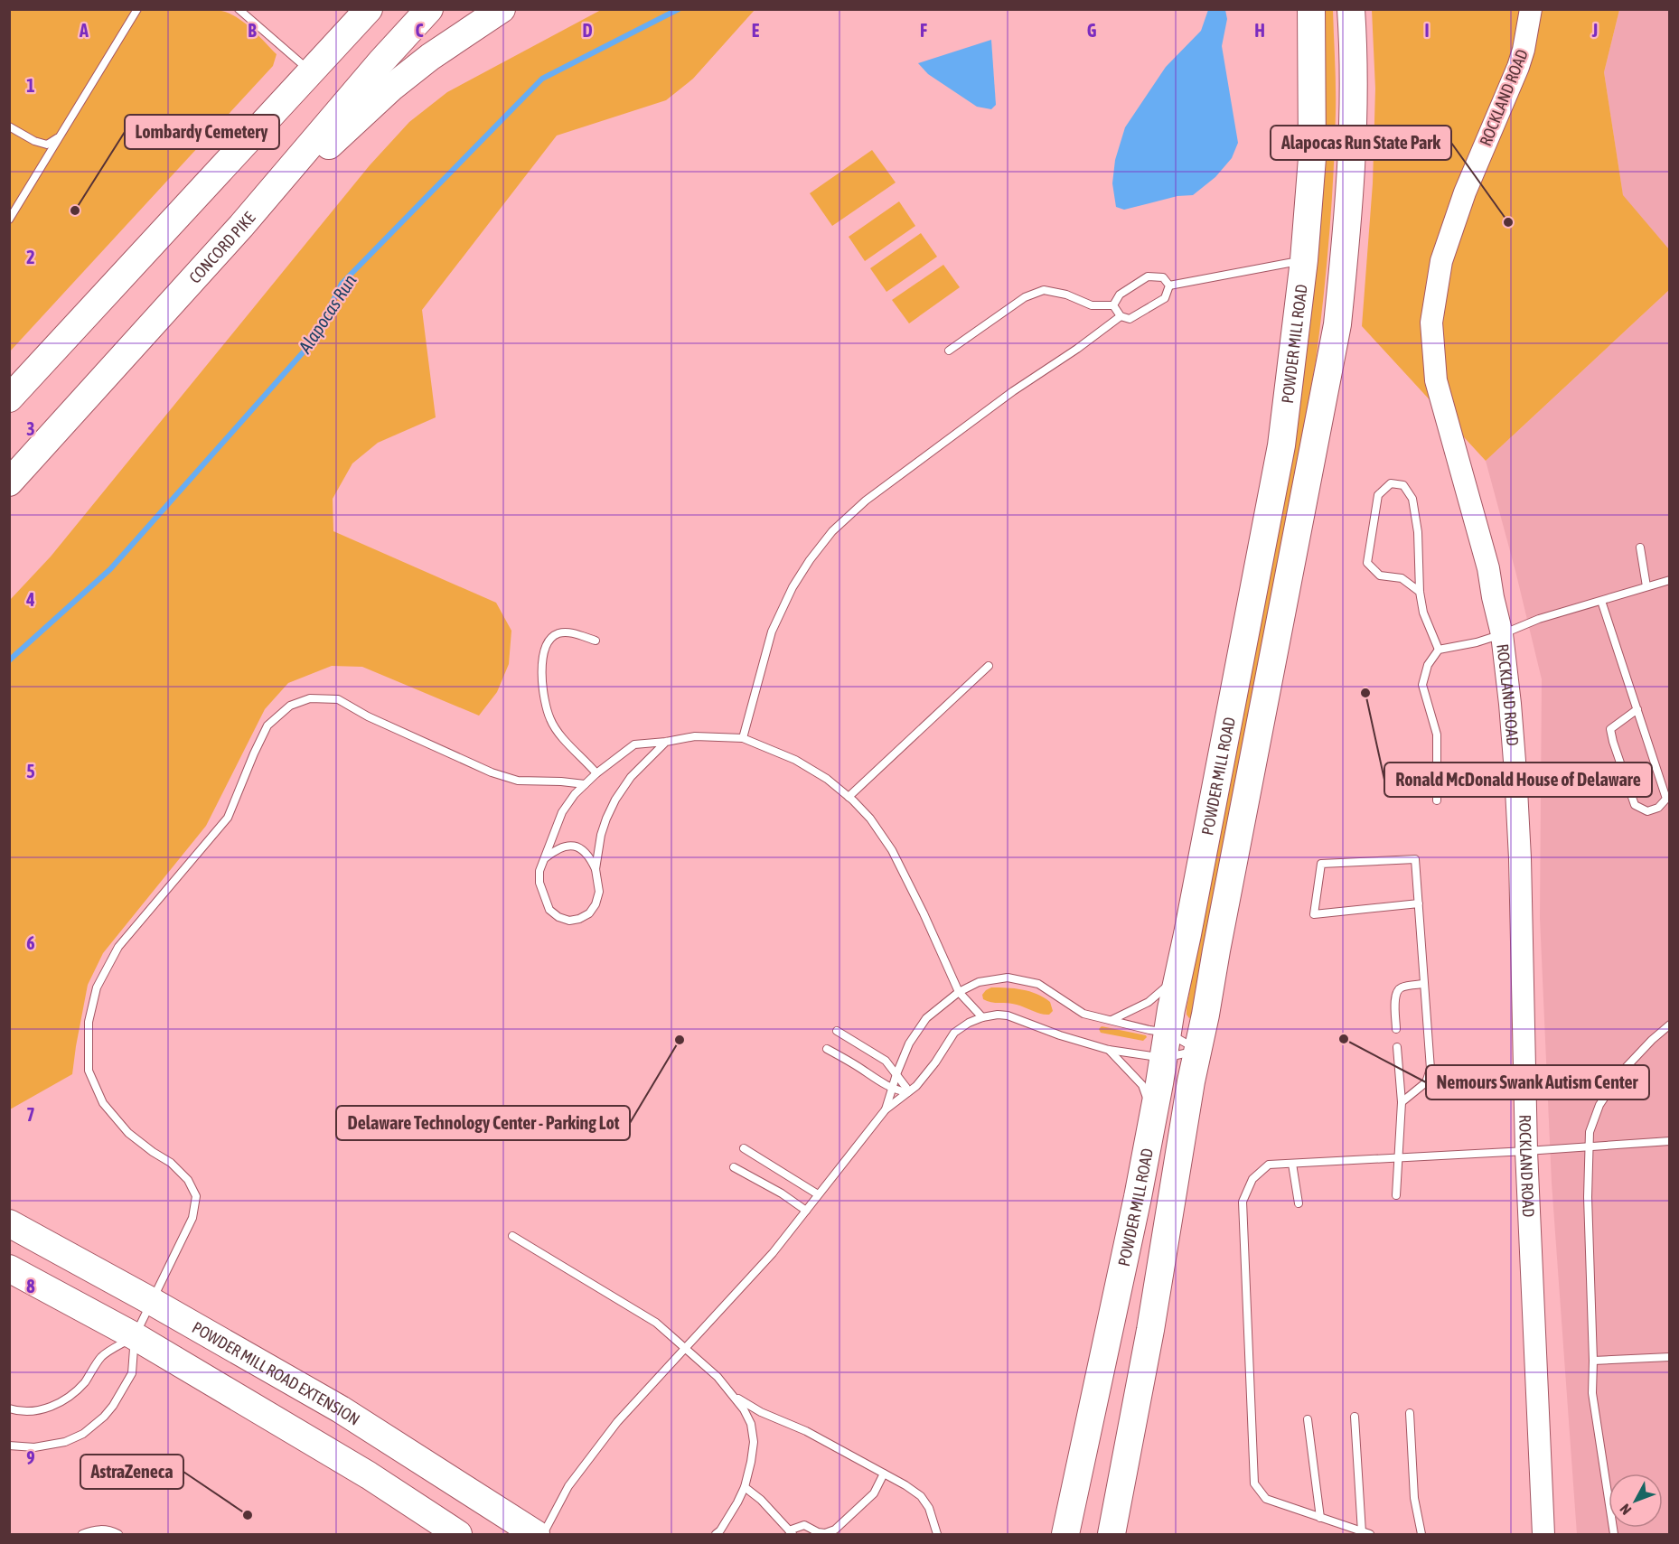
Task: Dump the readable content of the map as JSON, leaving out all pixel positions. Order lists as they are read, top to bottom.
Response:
{
  "streets": {
    "highway": ["CONCORD PIKE", "POWDER MILL ROAD", "POWDER MILL ROAD EXTENSION"],
    "street": ["ROCKLAND ROAD"]
  },
  "water": ["Alapocas Run"],
  "places": [
    "Lombardy Cemetery",
    "Alapocas Run State Park",
    "Ronald McDonald House of Delaware",
    "Nemours Swank Autism Center",
    "Delaware Technology Center - Parking Lot",
    "AstraZeneca"
  ],
  "north": "bottom left",
  "grid": {
    "columns": [
      "A",
      "B",
      "C",
      "D",
      "E",
      "F",
      "G",
      "H",
      "I",
      "J"
    ],
    "rows": [
      "1",
      "2",
      "3",
      "4",
      "5",
      "6",
      "7",
      "8",
      "9"
    ]
  }
}
